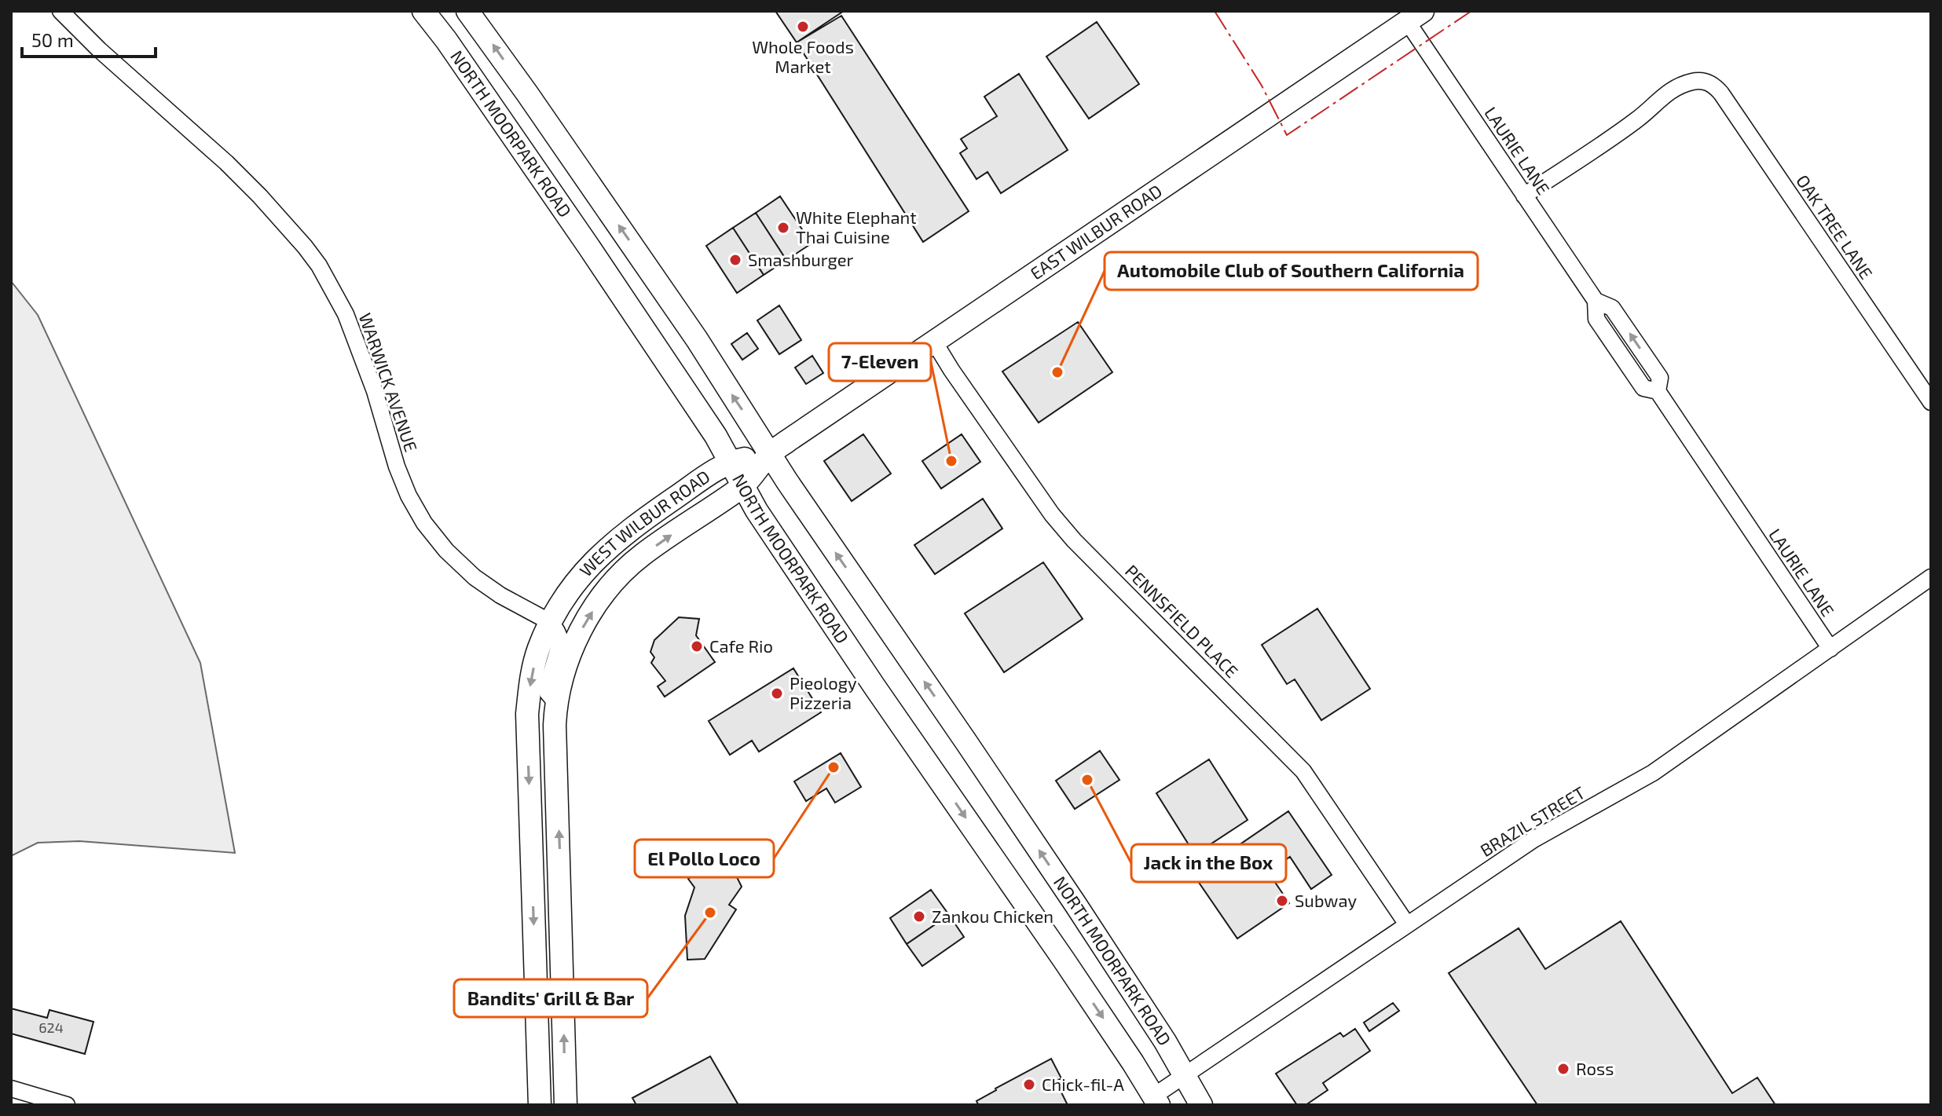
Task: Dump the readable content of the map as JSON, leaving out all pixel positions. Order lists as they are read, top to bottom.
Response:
{
  "streets": {
    "main road": ["NORTH MOORPARK ROAD", "EAST WILBUR ROAD", "WEST WILBUR ROAD"],
    "street": [
      "LAURIE LANE",
      "OAK TREE LANE",
      "WARWICK AVENUE",
      "PENNSFIELD PLACE",
      "BRAZIL STREET"
    ]
  },
  "crossings": [
    ["NORTH MOORPARK ROAD", "EAST WILBUR ROAD"],
    ["NORTH MOORPARK ROAD", "WEST WILBUR ROAD"],
    ["NORTH MOORPARK ROAD", "BRAZIL STREET"],
    ["LAURIE LANE", "OAK TREE LANE"],
    ["LAURIE LANE", "EAST WILBUR ROAD"],
    ["LAURIE LANE", "BRAZIL STREET"],
    ["EAST WILBUR ROAD", "WEST WILBUR ROAD"],
    ["EAST WILBUR ROAD", "PENNSFIELD PLACE"],
    ["WARWICK AVENUE", "WEST WILBUR ROAD"],
    ["PENNSFIELD PLACE", "BRAZIL STREET"]
  ],
  "places": [
    "Whole Foods Market",
    "White Elephant Thai Cuisine",
    "Smashburger",
    "Automobile Club of Southern California",
    "7-Eleven",
    "Cafe Rio",
    "Pieology Pizzeria",
    "El Pollo Loco",
    "Jack in the Box",
    "Subway",
    "Bandits' Grill & Bar",
    "Zankou Chicken",
    "Ross",
    "Chick-fil-A"
  ],
  "house_numbers": ["624"],
  "scale_bar": "50 m"
}
